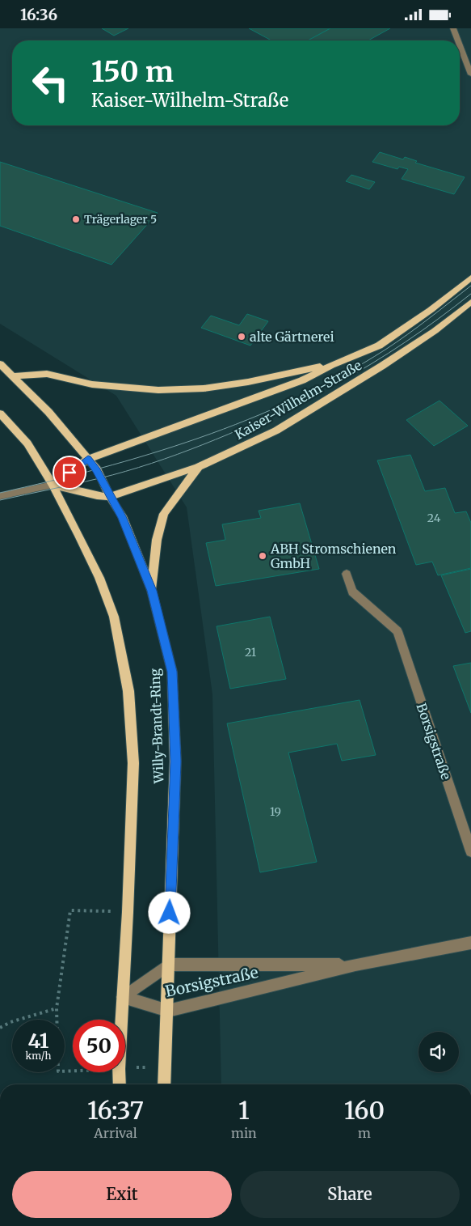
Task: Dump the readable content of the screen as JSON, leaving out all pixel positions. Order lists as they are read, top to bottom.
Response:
{
  "streets": {
    "main road": ["Kaiser-Wilhelm-Straße", "Willy-Brandt-Ring"],
    "street": ["Borsigstraße"]
  },
  "crossings": [
    ["Kaiser-Wilhelm-Straße", "Willy-Brandt-Ring"],
    ["Willy-Brandt-Ring", "Borsigstraße"]
  ],
  "places": ["Trägerlager 5", "alte Gärtnerei", "ABH Stromschienen GmbH"],
  "house_numbers": ["24", "21", "19"],
  "page": {
    "status": "16:36",
    "turn": ["150 m", "Kaiser-Wilhelm-Straße"],
    "speed": "41 km/h",
    "limit": "50",
    "eta": [
      "16:37",
      "Arrival",
      "1",
      "min",
      "160",
      "m"
    ],
    "buttons": ["Exit", "Share"]
  }
}
